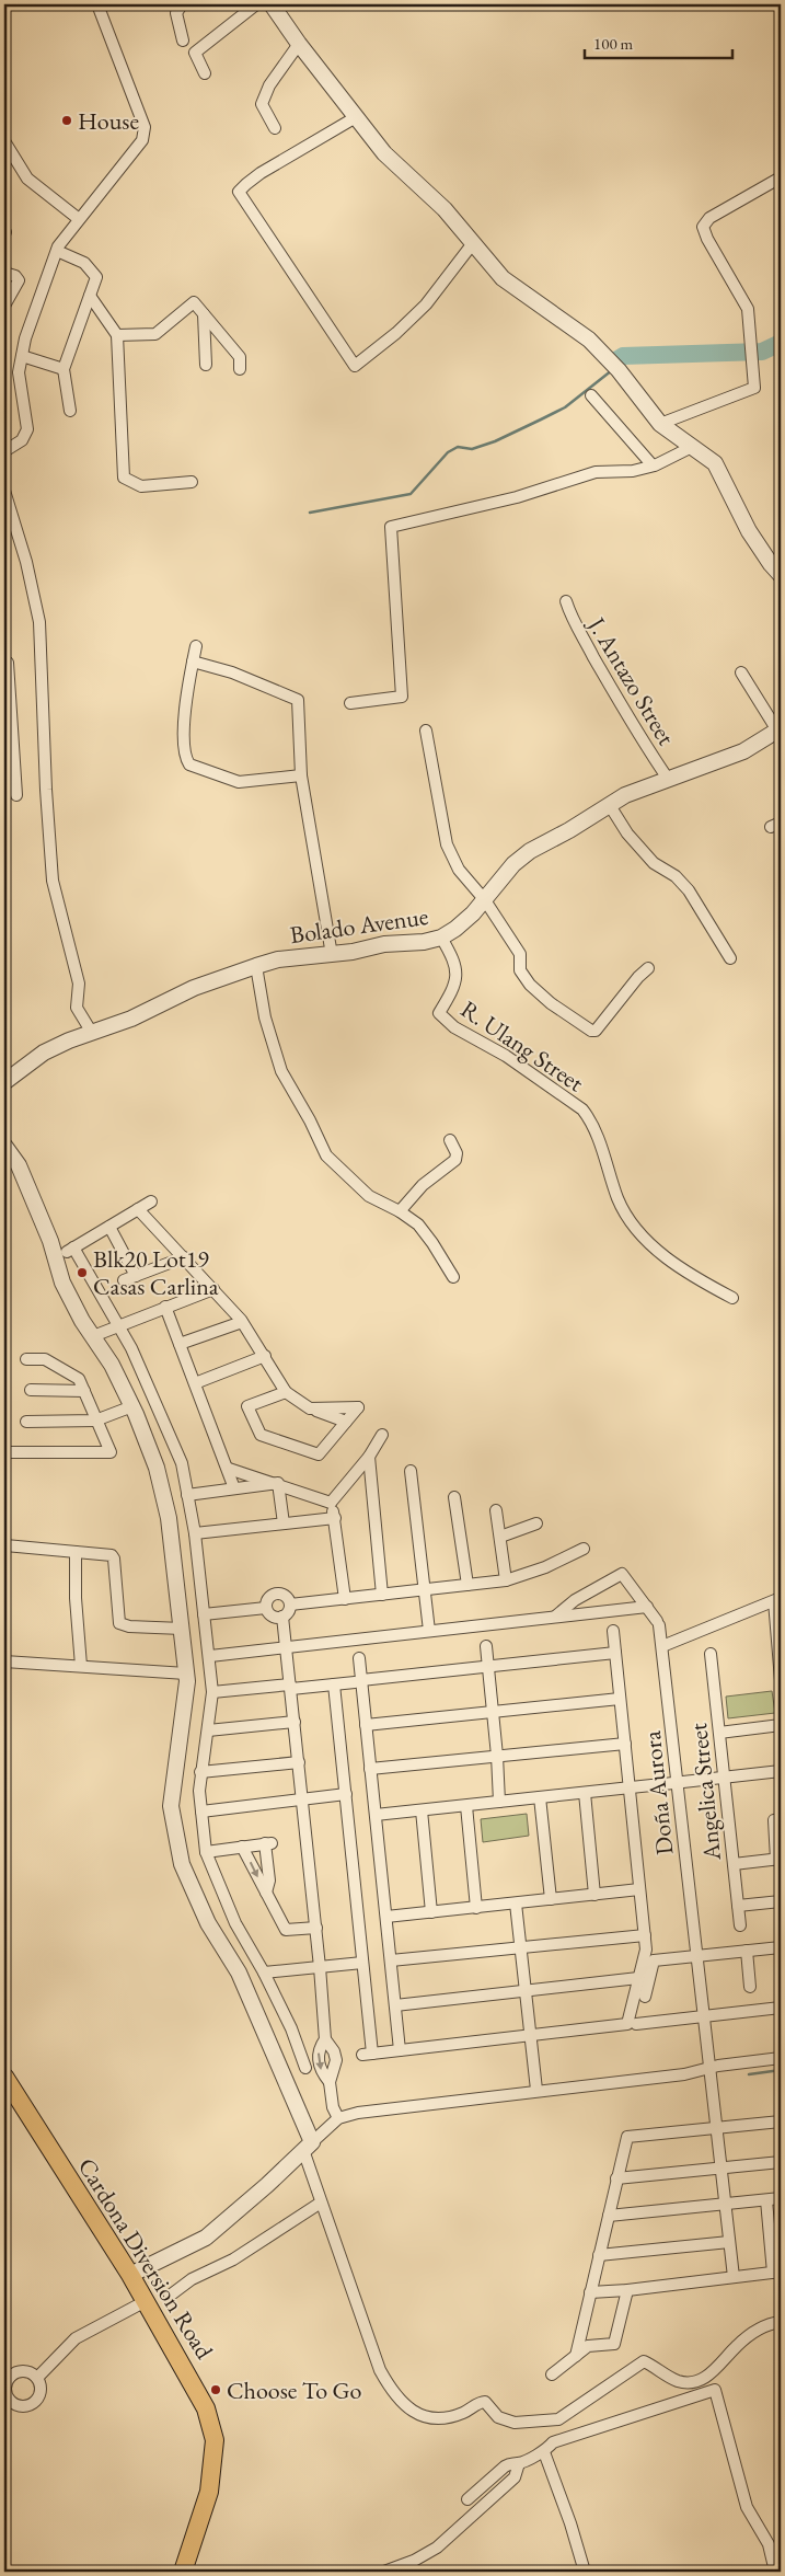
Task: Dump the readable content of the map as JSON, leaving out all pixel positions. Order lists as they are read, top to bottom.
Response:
{
  "streets": {
    "main road": ["Cardona Diversion Road"],
    "street": [
      "J. Antazo Street",
      "Bolado Avenue",
      "R. Ulang Street",
      "Angelica Street",
      "Doña Aurora"
    ]
  },
  "crossings": [
    ["J. Antazo Street", "Bolado Avenue"],
    ["Bolado Avenue", "R. Ulang Street"]
  ],
  "places": ["House", "Blk20 Lot19 Casas Carlina", "Choose To Go"],
  "scale_bar": "100 m"
}
